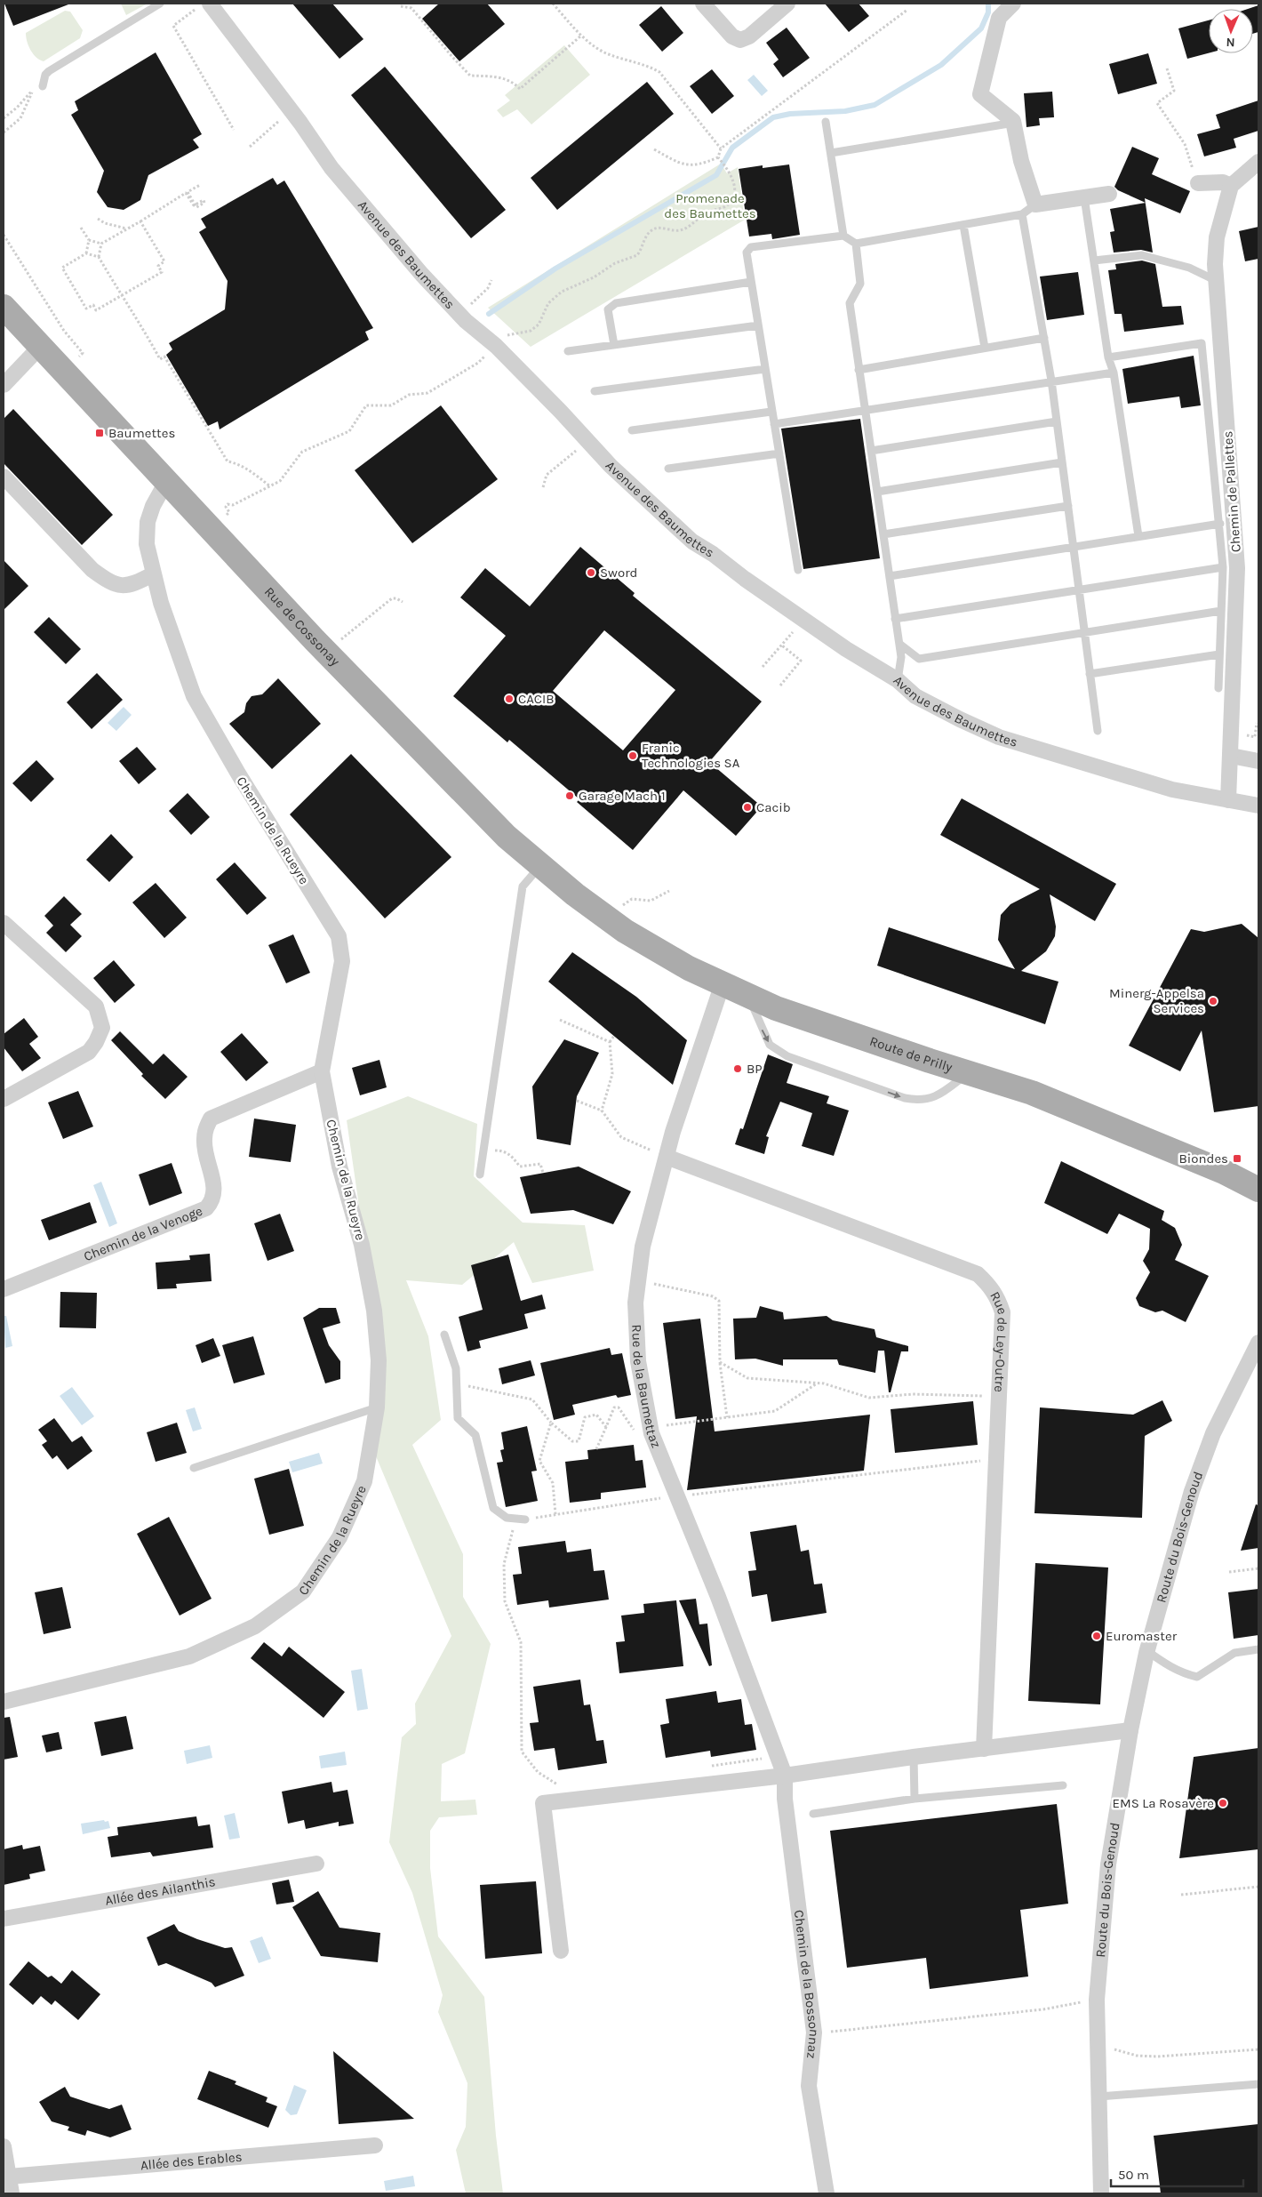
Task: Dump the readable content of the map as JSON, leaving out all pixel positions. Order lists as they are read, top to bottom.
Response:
{
  "streets": {
    "main road": ["Rue de Cossonay", "Route de Prilly"],
    "street": [
      "Avenue des Baumettes",
      "Chemin de Pallettes",
      "Chemin de la Rueyre",
      "Chemin de la Venoge",
      "Rue de Ley-Outre",
      "Rue de la Baumettaz",
      "Route du Bois-Genoud",
      "Allée des Ailanthis",
      "Chemin de la Bossonnaz",
      "Allée des Erables"
    ]
  },
  "crossings": [
    ["Avenue des Baumettes", "Chemin de Pallettes"],
    ["Rue de Cossonay", "Chemin de la Rueyre"],
    ["Rue de Cossonay", "Route de Prilly"],
    ["Chemin de la Rueyre", "Chemin de la Venoge"],
    ["Route de Prilly", "Rue de la Baumettaz"],
    ["Rue de Ley-Outre", "Rue de la Baumettaz"],
    ["Rue de la Baumettaz", "Chemin de la Bossonnaz"]
  ],
  "parks": ["Promenade des Baumettes"],
  "places": {
    "transit": ["Baumettes", "Biondes"],
    "other": [
      "Sword",
      "CACIB",
      "Franic Technologies SA",
      "Garage Mach 1",
      "Cacib",
      "Minerg-Appelsa Services",
      "BP",
      "Euromaster",
      "EMS La Rosavère"
    ]
  },
  "scale_bar": "50 m",
  "north": "bottom"
}
